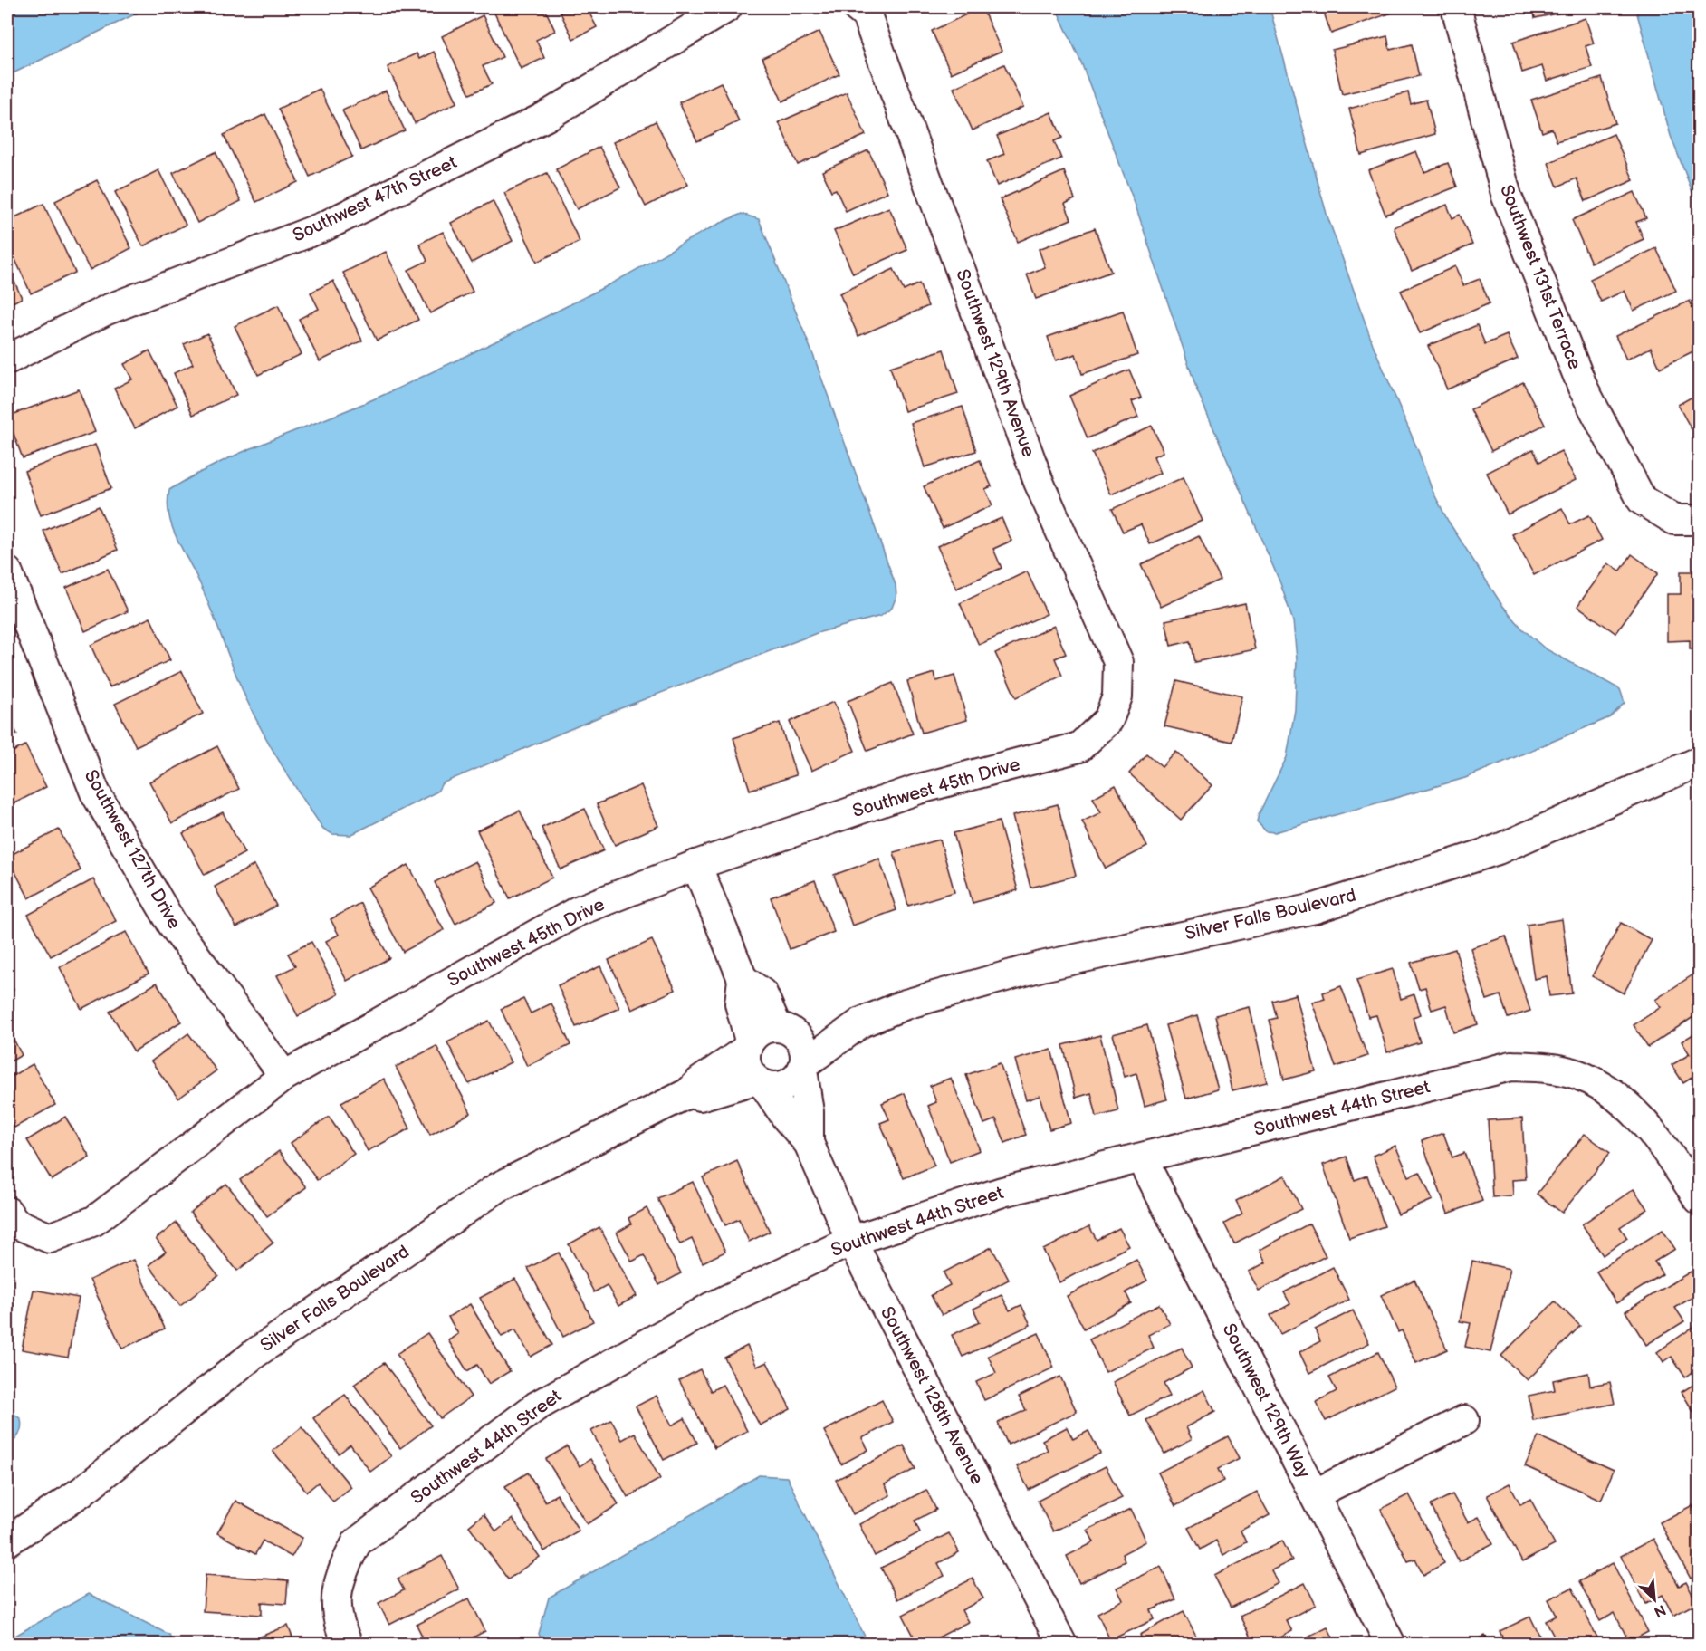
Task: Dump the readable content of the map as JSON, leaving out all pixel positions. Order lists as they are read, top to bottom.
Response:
{
  "streets": {
    "street": [
      "Southwest 47th Street",
      "Southwest 131st Terrace",
      "Southwest 129th Avenue",
      "Southwest 45th Drive",
      "Southwest 127th Drive",
      "Silver Falls Boulevard",
      "Southwest 44th Street",
      "Southwest 128th Avenue",
      "Southwest 129th Way"
    ]
  },
  "crossings": [
    ["Southwest 129th Avenue", "Southwest 45th Drive"],
    ["Southwest 45th Drive", "Southwest 127th Drive"],
    ["Silver Falls Boulevard", "Southwest 128th Avenue"],
    ["Southwest 44th Street", "Southwest 128th Avenue"],
    ["Southwest 44th Street", "Southwest 129th Way"]
  ],
  "north": "bottom right"
}
